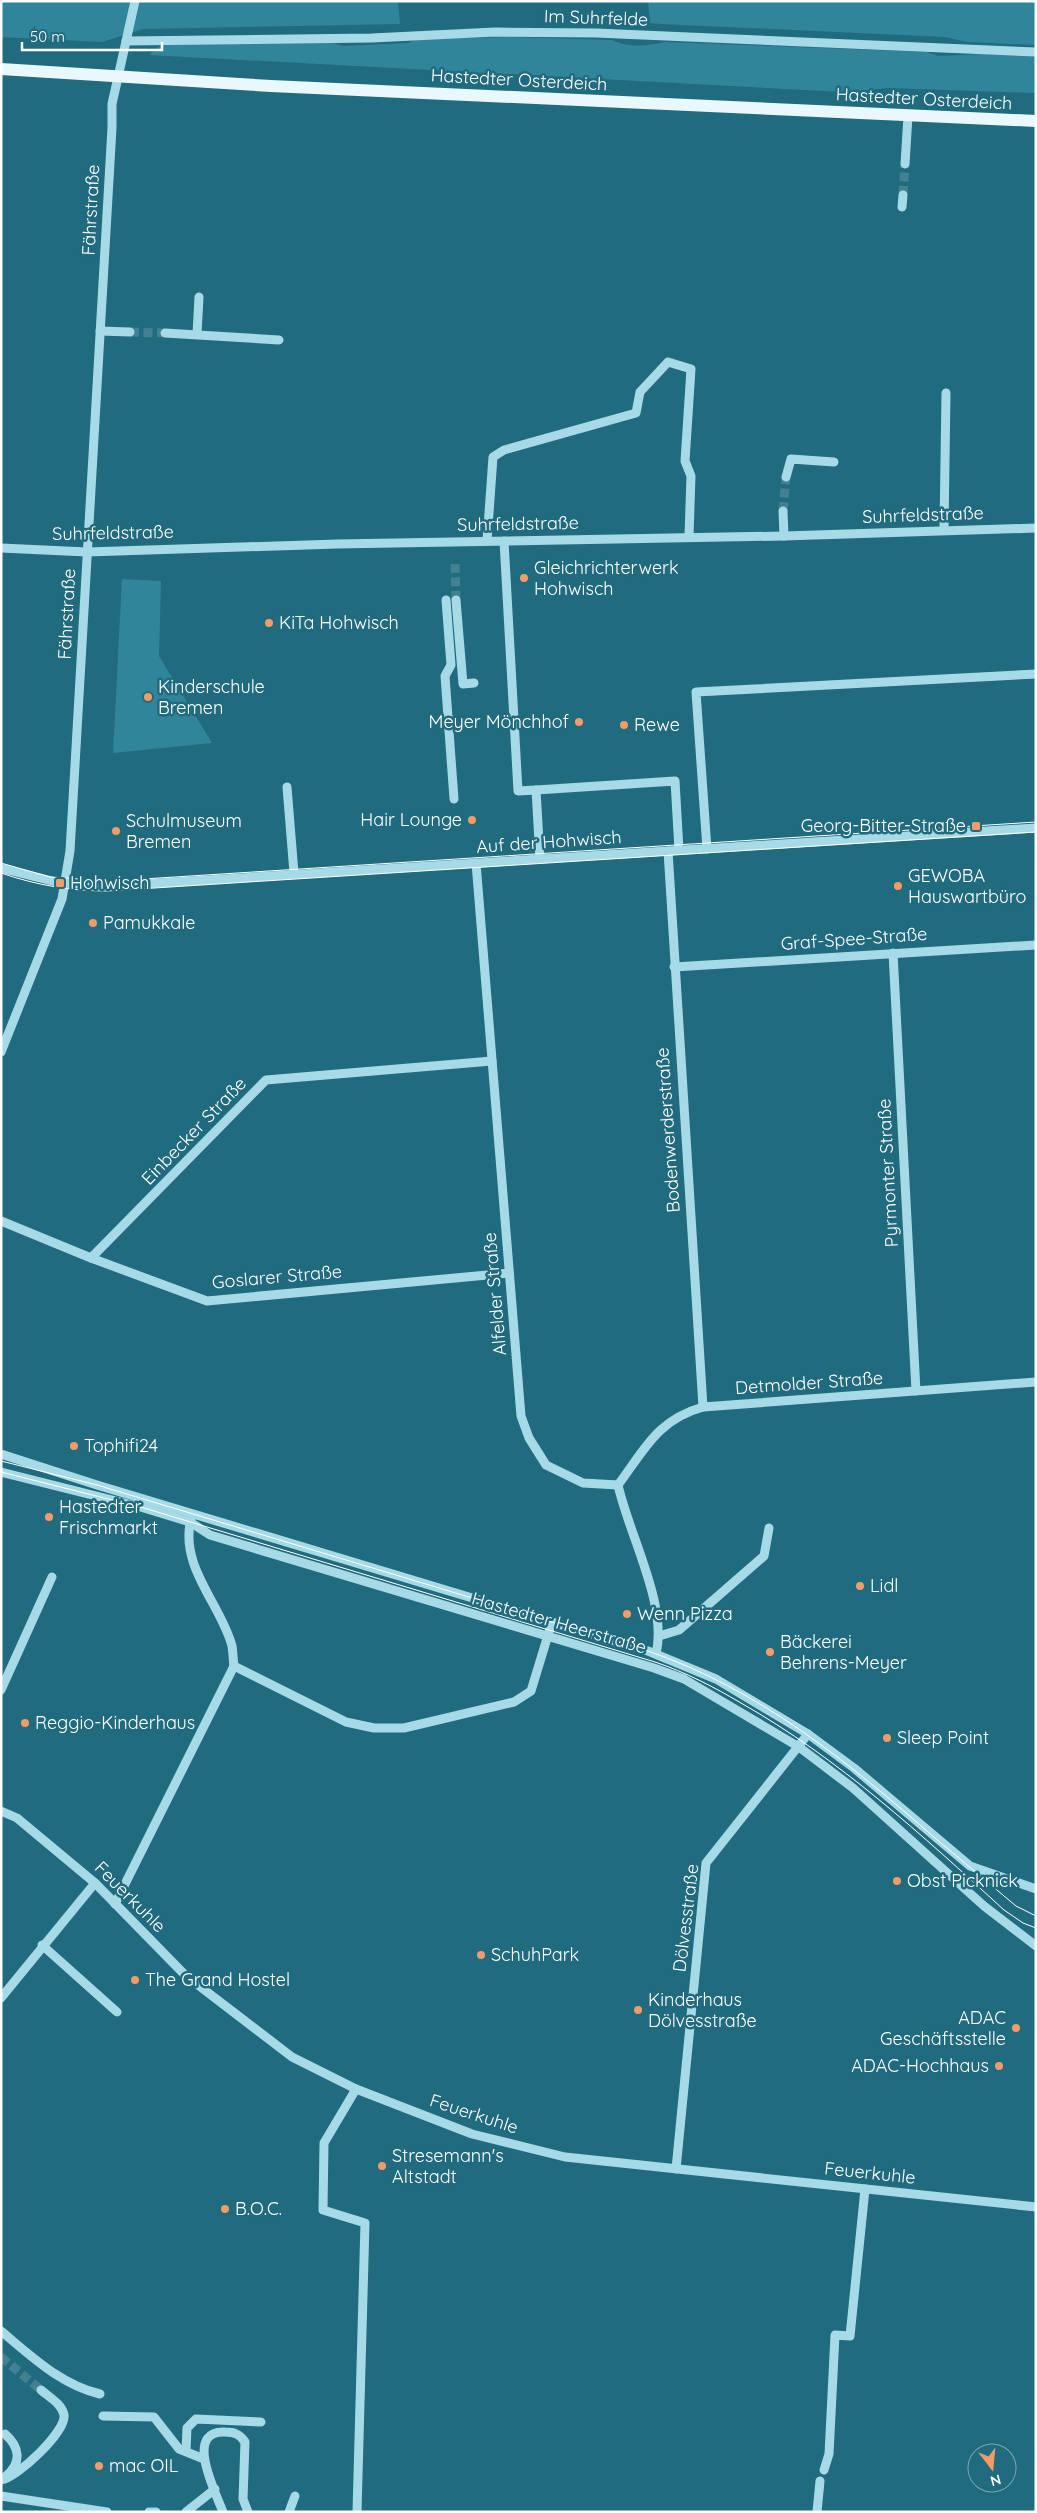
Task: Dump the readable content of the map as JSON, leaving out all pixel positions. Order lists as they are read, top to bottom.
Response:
{
  "streets": {
    "main road": ["Hastedter Osterdeich"],
    "street": [
      "Im Suhrfelde",
      "Fährstraße",
      "Suhrfeldstraße",
      "Auf der Hohwisch",
      "Graf-Spee-Straße",
      "Bodenwerderstraße",
      "Einbecker Straße",
      "Pyrmonter Straße",
      "Goslarer Straße",
      "Alfelder Straße",
      "Detmolder Straße",
      "Hastedter Heerstraße",
      "Feuerkuhle",
      "Dölvesstraße"
    ]
  },
  "crossings": [
    ["Im Suhrfelde", "Fährstraße"],
    ["Hastedter Osterdeich", "Fährstraße"],
    ["Fährstraße", "Suhrfeldstraße"],
    ["Fährstraße", "Auf der Hohwisch"],
    ["Auf der Hohwisch", "Bodenwerderstraße"],
    ["Auf der Hohwisch", "Alfelder Straße"],
    ["Graf-Spee-Straße", "Bodenwerderstraße"],
    ["Graf-Spee-Straße", "Pyrmonter Straße"],
    ["Bodenwerderstraße", "Detmolder Straße"],
    ["Einbecker Straße", "Goslarer Straße"],
    ["Einbecker Straße", "Alfelder Straße"],
    ["Pyrmonter Straße", "Detmolder Straße"],
    ["Goslarer Straße", "Alfelder Straße"],
    ["Alfelder Straße", "Detmolder Straße"],
    ["Hastedter Heerstraße", "Dölvesstraße"],
    ["Feuerkuhle", "Dölvesstraße"]
  ],
  "places": {
    "other": [
      "Gleichrichterwerk Hohwisch",
      "KiTa Hohwisch",
      "Kinderschule Bremen",
      "Meyer Mönchhof",
      "Rewe",
      "Hair Lounge",
      "Schulmuseum Bremen",
      "GEWOBA Hauswartbüro",
      "Pamukkale",
      "Tophifi24",
      "Hastedter Frischmarkt",
      "Lidl",
      "Wenn Pizza",
      "Bäckerei Behrens-Meyer",
      "Reggio-Kinderhaus",
      "Sleep Point",
      "Obst Picknick",
      "SchuhPark",
      "The Grand Hostel",
      "Kinderhaus Dölvesstraße",
      "ADAC Geschäftsstelle",
      "ADAC-Hochhaus",
      "Stresemann's Altstadt",
      "B.O.C.",
      "mac OIL"
    ],
    "transit": ["Georg-Bitter-Straße", "Hohwisch"]
  },
  "scale_bar": "50 m",
  "north": "bottom"
}
